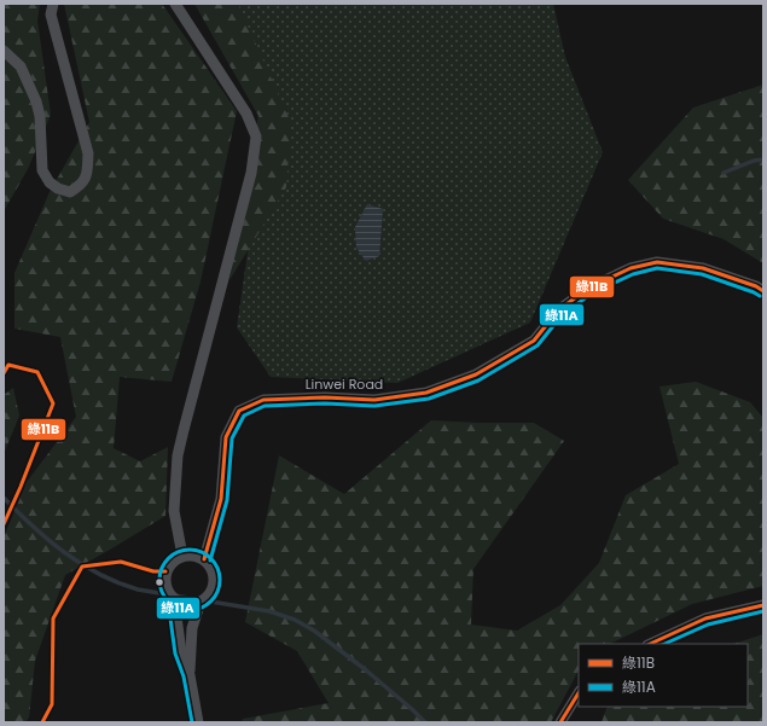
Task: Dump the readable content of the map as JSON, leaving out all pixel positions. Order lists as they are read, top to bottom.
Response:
{
  "streets": {
    "street": ["Linwei Road"]
  },
  "lines": ["transit line 綠11B", "transit line 綠11A"],
  "legend": ["綠11B", "綠11A"]
}
